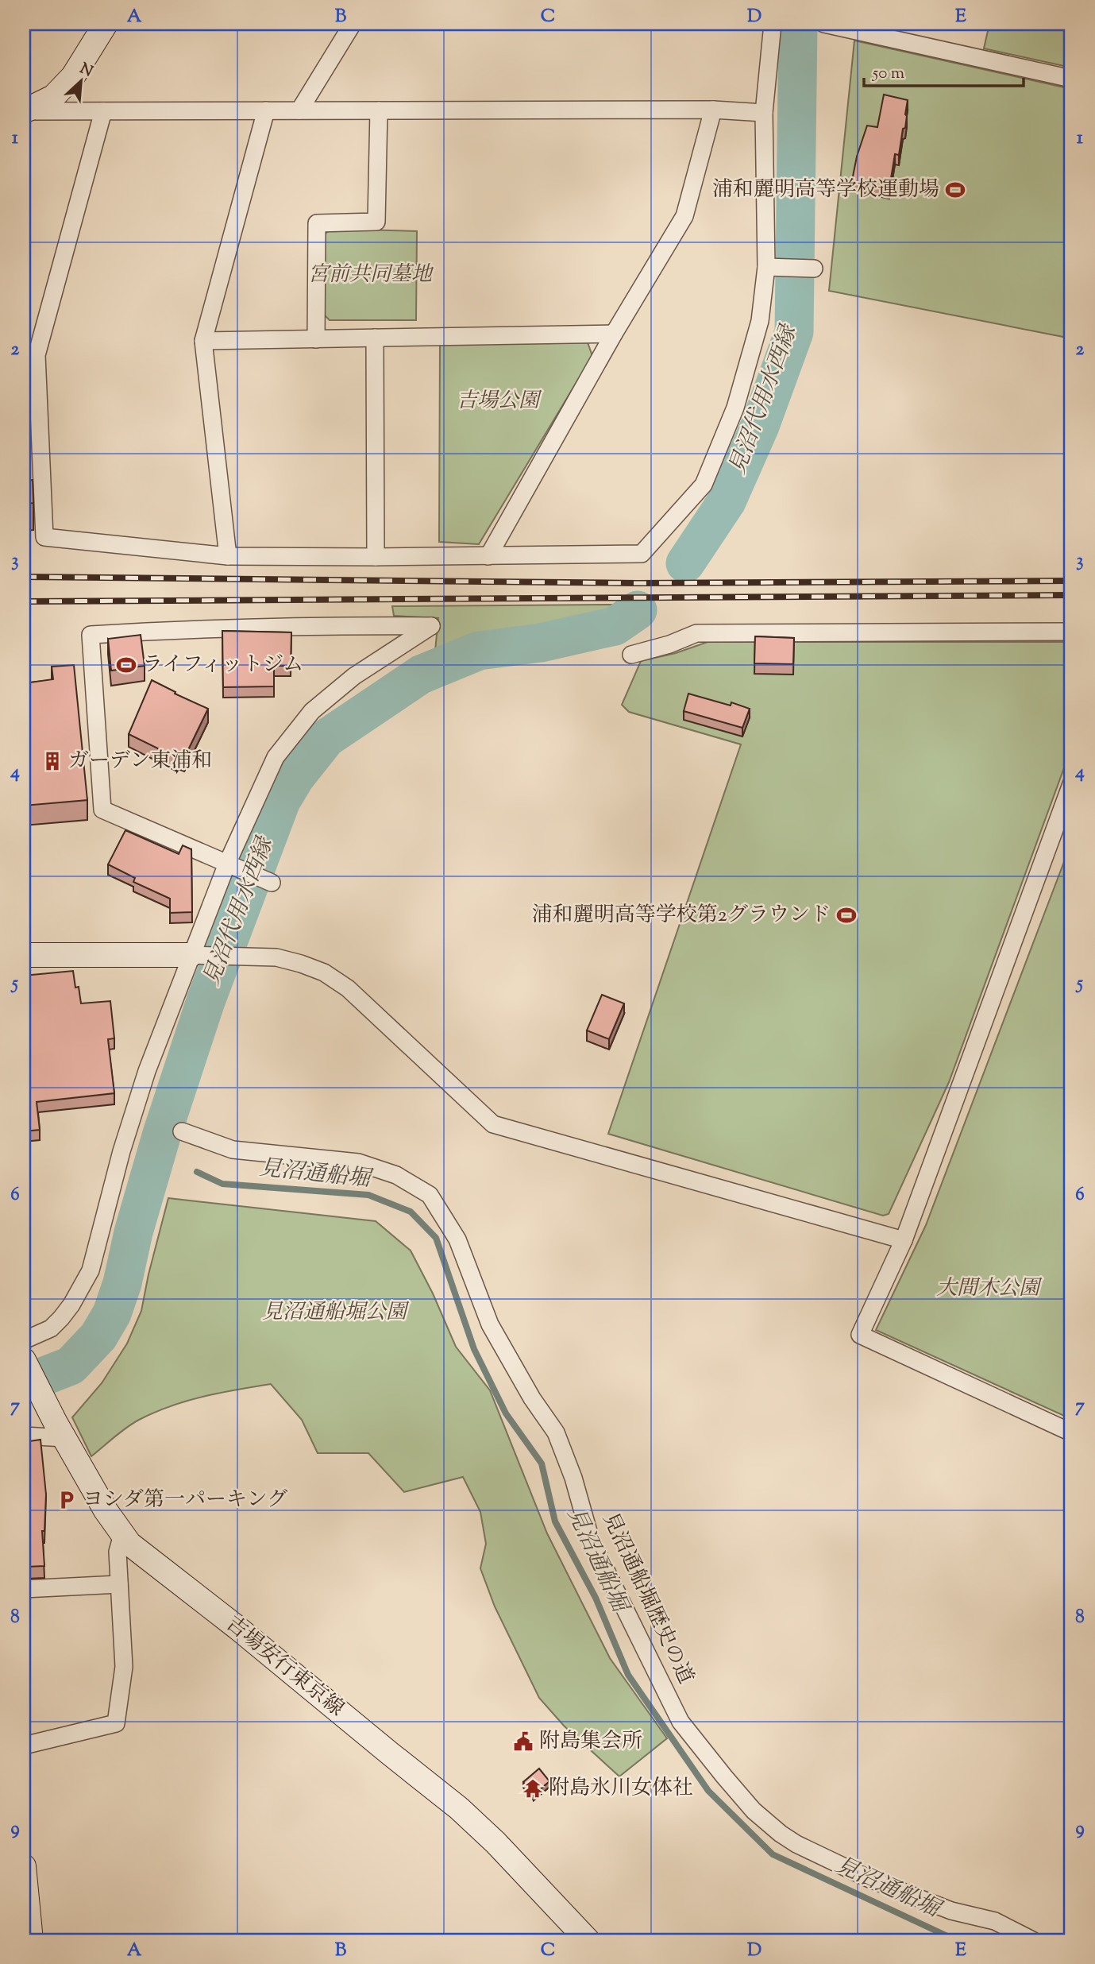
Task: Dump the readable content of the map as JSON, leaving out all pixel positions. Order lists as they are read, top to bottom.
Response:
{
  "streets": {
    "main road": ["吉場安行東京線"],
    "street": ["見沼通船堀歴史の道"]
  },
  "water": ["見沼代用水西縁", "見沼通船堀"],
  "parks": [
    "宮前共同墓地",
    "吉場公園",
    "大間木公園",
    "見沼通船堀公園"
  ],
  "places": {
    "sports": ["浦和麗明高等学校運動場", "ライフィットジム", "浦和麗明高等学校第2グラウンド"],
    "building": ["ガーデン東浦和"],
    "parking": ["ヨシダ第一パーキング"],
    "public building": ["附島集会所"],
    "temple": ["附島氷川女体社"]
  },
  "scale_bar": "50 m",
  "north": "top right",
  "grid": {
    "columns": [
      "A",
      "B",
      "C",
      "D",
      "E"
    ],
    "rows": [
      "1",
      "2",
      "3",
      "4",
      "5",
      "6",
      "7",
      "8",
      "9"
    ]
  }
}
